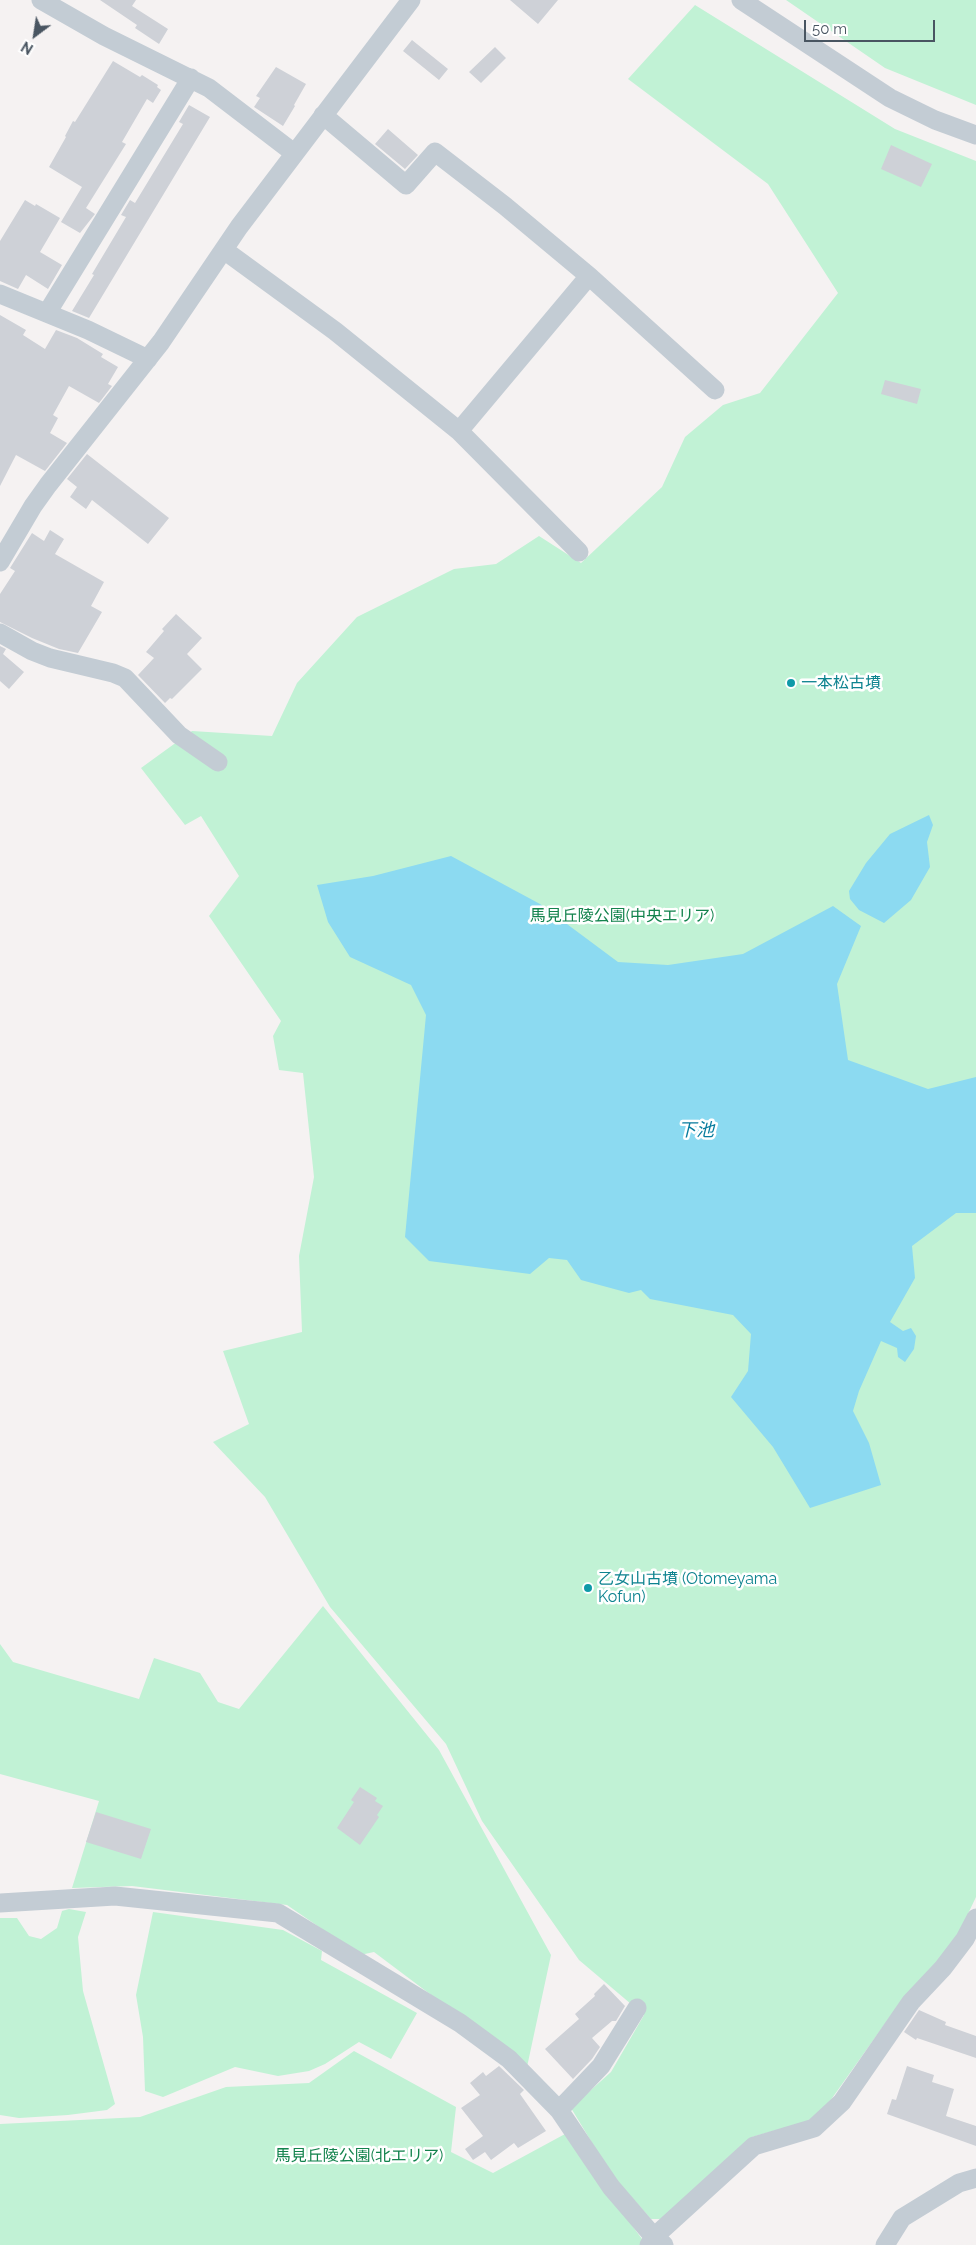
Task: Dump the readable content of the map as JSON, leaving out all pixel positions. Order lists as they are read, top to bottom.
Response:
{
  "water": ["下池"],
  "parks": ["馬見丘陵公園(中央エリア)", "馬見丘陵公園(北エリア)"],
  "places": ["一本松古墳", "乙女山古墳 (Otomeyama Kofun)"],
  "scale_bar": "50 m",
  "north": "bottom left"
}
